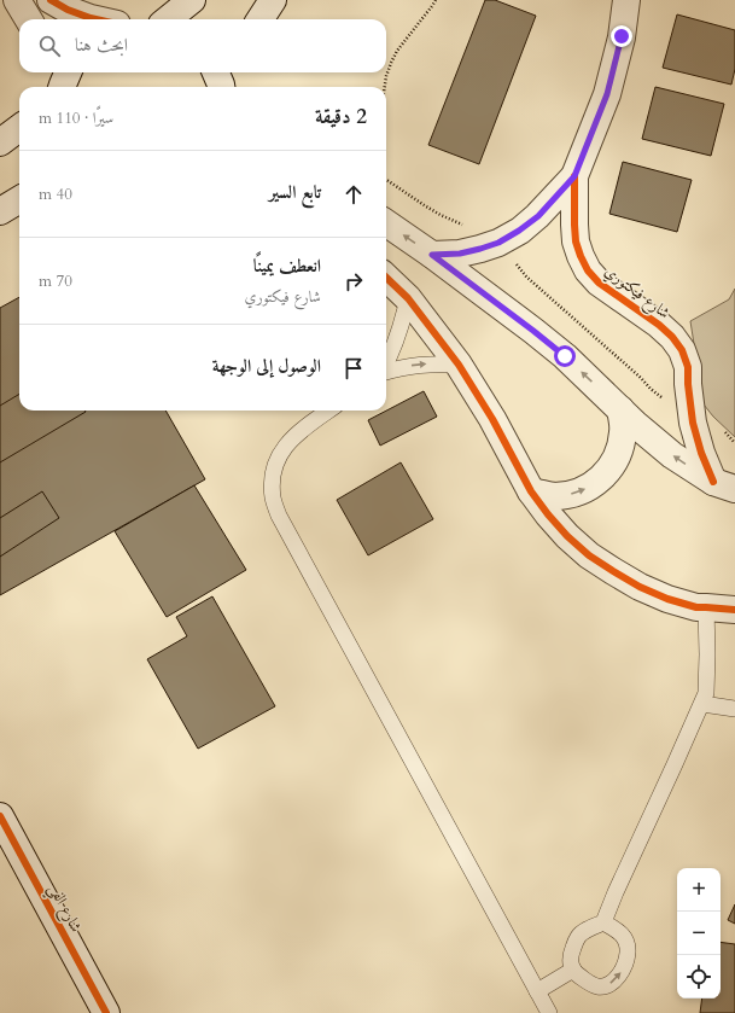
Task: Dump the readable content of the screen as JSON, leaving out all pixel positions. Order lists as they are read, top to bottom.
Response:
{
  "streets": {
    "street": ["شارع فيكتوري", "شارع الفي"]
  },
  "page": {
    "search": "ابحث هنا",
    "heading": ["2 دقيقة", "سيرًا · 110 m"],
    "list": [
      ["تابع السير", "40 m"],
      ["انعطف يمينًا", "شارع فيكتوري", "70 m"],
      "الوصول إلى الوجهة"
    ],
    "map_buttons": ["+", "−"]
  }
}
